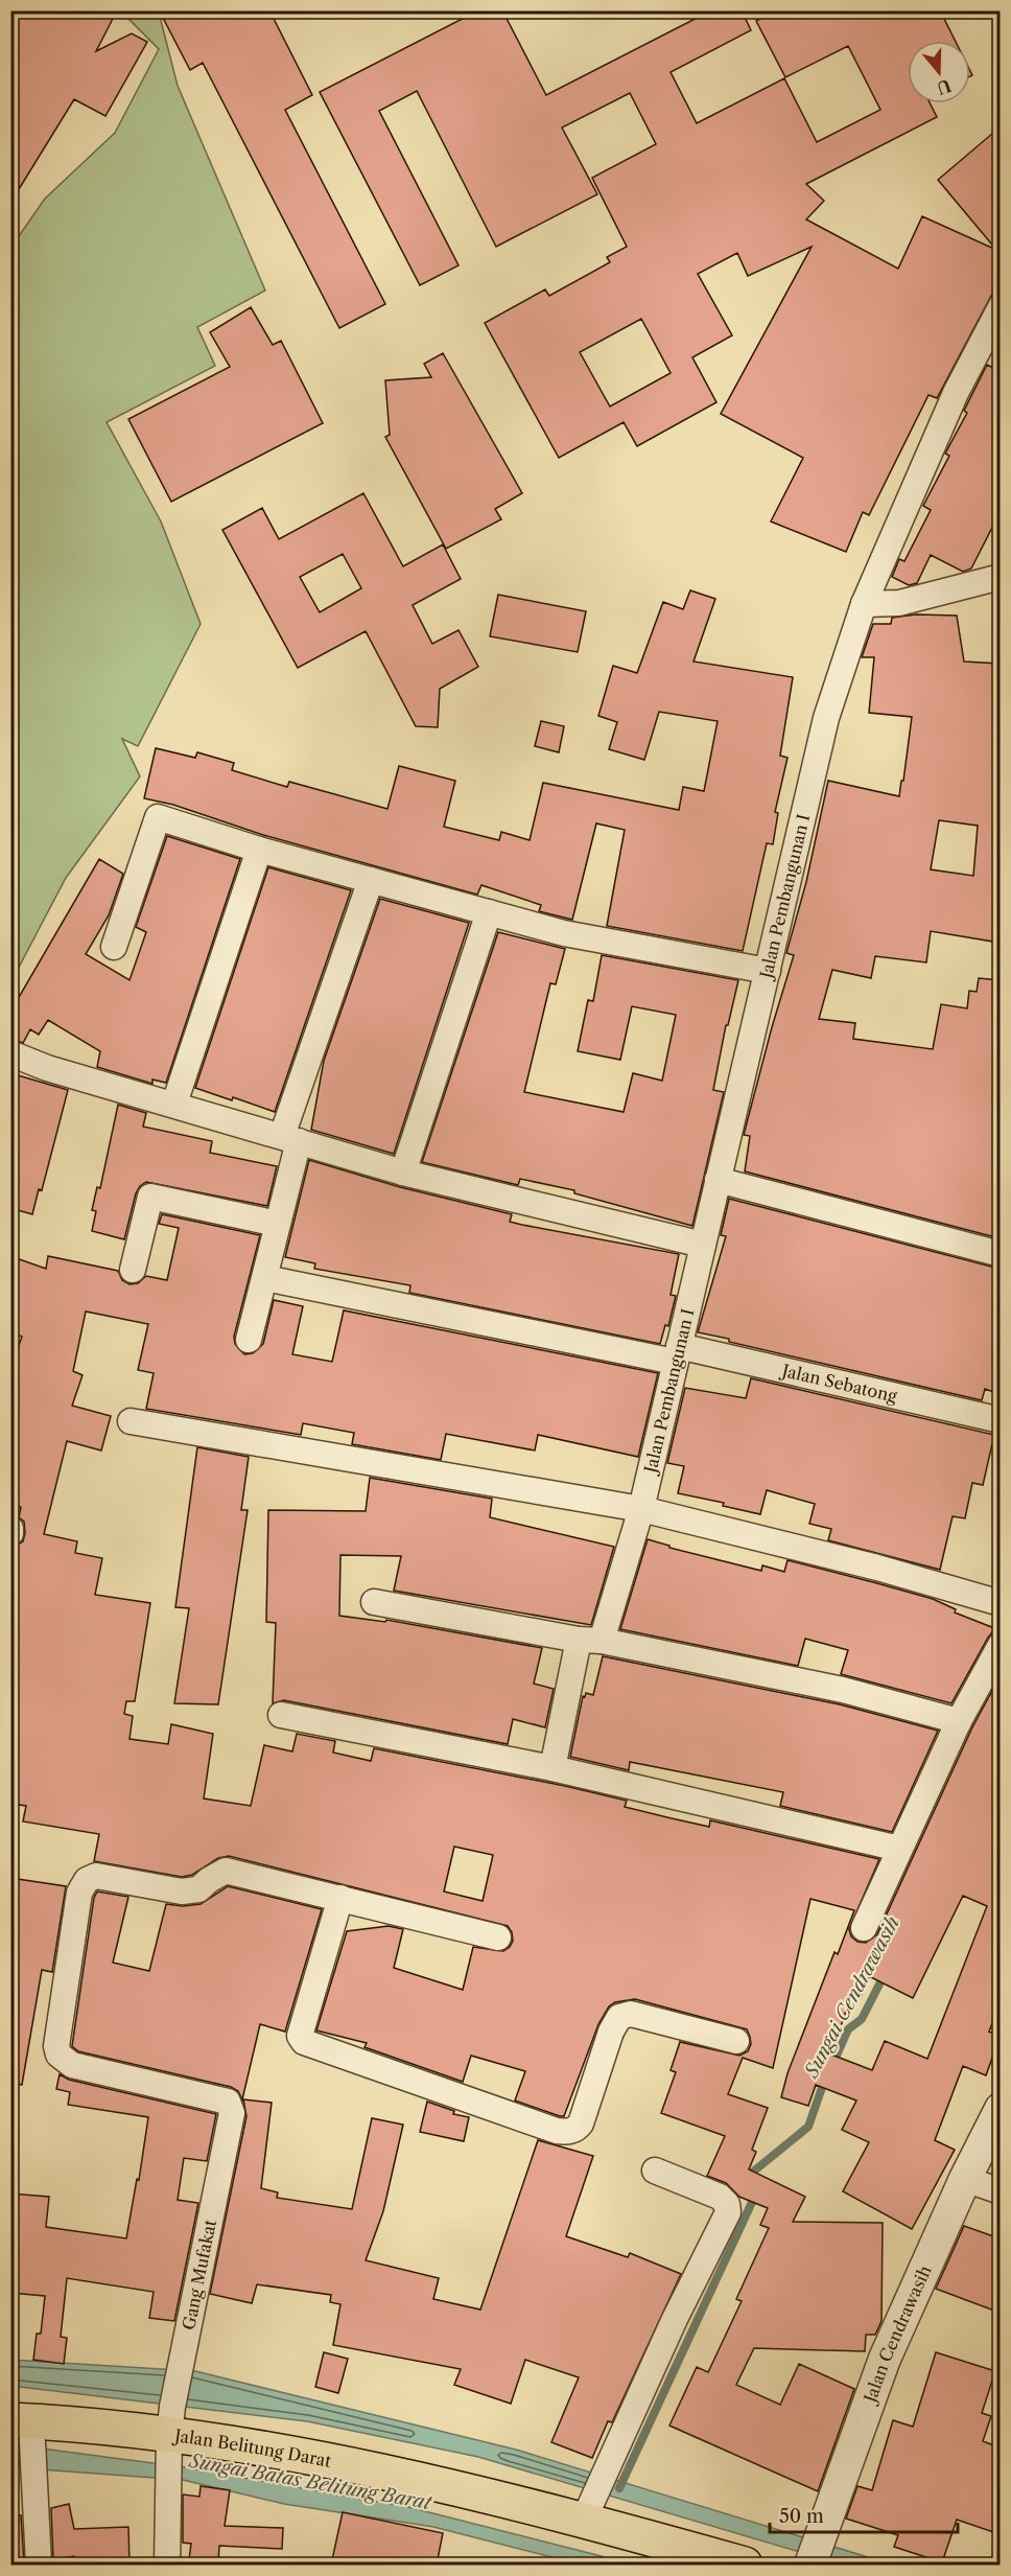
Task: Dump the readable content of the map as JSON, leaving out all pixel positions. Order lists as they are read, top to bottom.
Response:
{
  "streets": {
    "main road": ["Jalan Belitung Darat"],
    "street": [
      "Jalan Pembangunan I",
      "Jalan Sebatong",
      "Gang Mufakat",
      "Jalan Cendrawasih"
    ]
  },
  "crossings": [
    ["Jalan Pembangunan I", "Jalan Sebatong"],
    ["Gang Mufakat", "Jalan Belitung Darat"]
  ],
  "water": ["Sungai Cendrawasih", "Sungai Batas Belitung Barat"],
  "scale_bar": "50 m",
  "north": "bottom"
}
